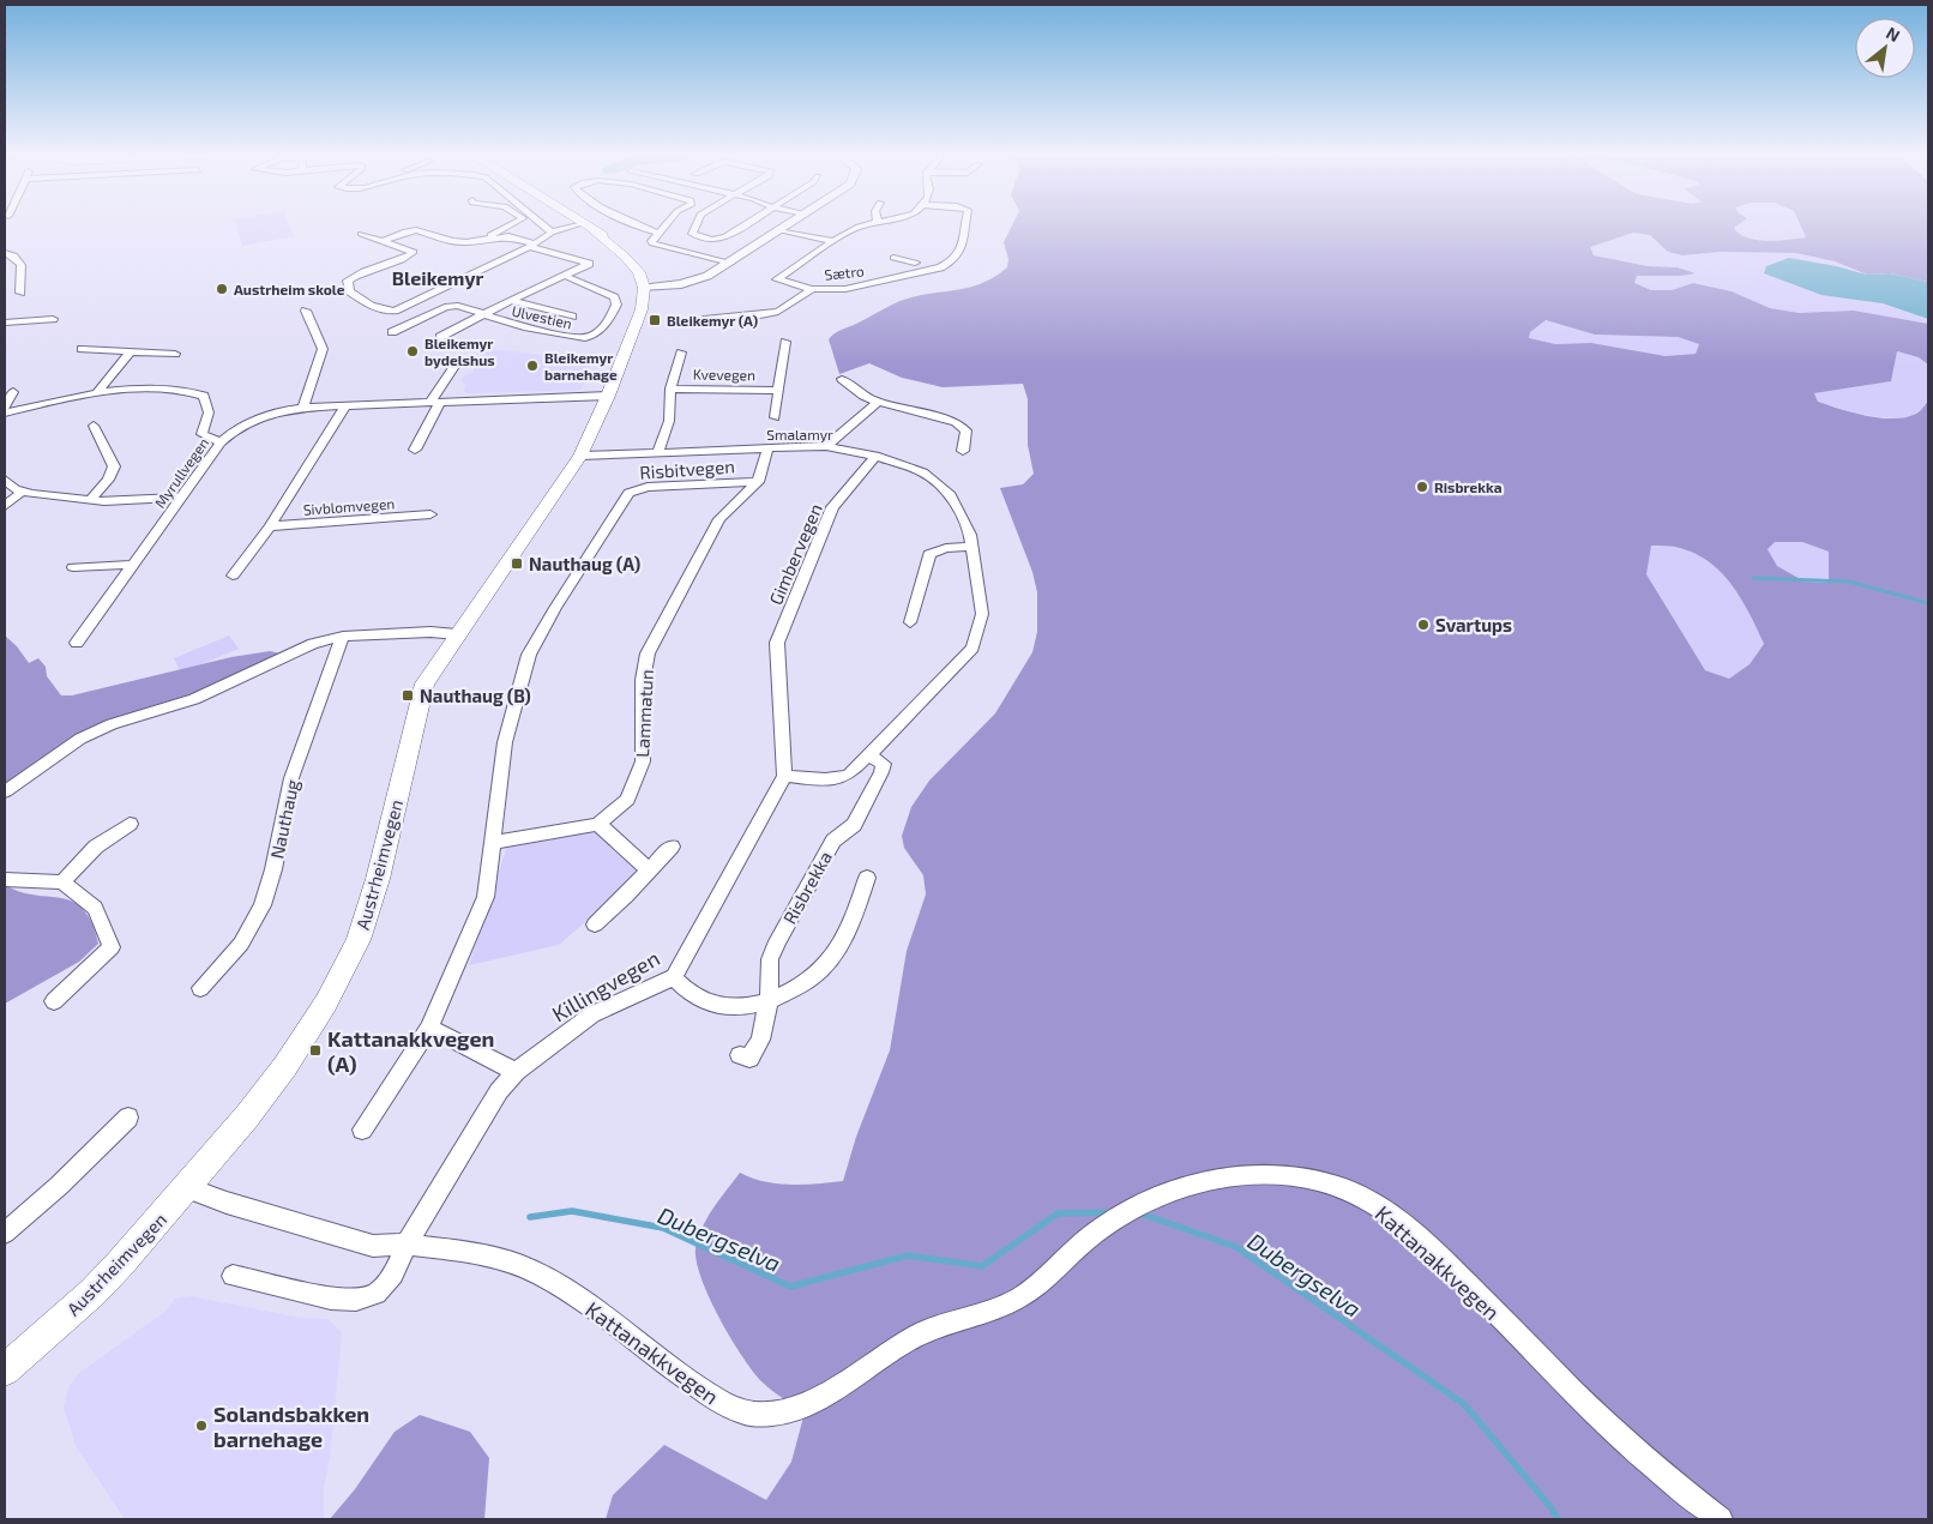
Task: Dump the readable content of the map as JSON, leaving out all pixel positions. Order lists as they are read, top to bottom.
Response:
{
  "streets": {
    "main road": ["Austrheimvegen"],
    "street": [
      "Sætro",
      "Ulvestien",
      "Kvevegen",
      "Smalamyr",
      "Risbitvegen",
      "Myrullvegen",
      "Sivblomvegen",
      "Gimbervegen",
      "Lammatun",
      "Nauthaug",
      "Risbrekka",
      "Killingvegen",
      "Kattanakkvegen"
    ]
  },
  "crossings": [
    ["Kvevegen", "Smalamyr"],
    ["Smalamyr", "Risbitvegen"],
    ["Smalamyr", "Gimbervegen"],
    ["Smalamyr", "Austrheimvegen"],
    ["Smalamyr", "Risbrekka"],
    ["Risbitvegen", "Lammatun"],
    ["Myrullvegen", "Sivblomvegen"],
    ["Myrullvegen", "Austrheimvegen"],
    ["Gimbervegen", "Killingvegen"],
    ["Austrheimvegen", "Kattanakkvegen"],
    ["Killingvegen", "Kattanakkvegen"]
  ],
  "districts": ["Bleikemyr"],
  "water": ["Dubergselva"],
  "places": {
    "other": [
      "Austrheim skole",
      "Bleikemyr bydelshus",
      "Bleikemyr barnehage",
      "Risbrekka",
      "Svartups",
      "Solandsbakken barnehage"
    ],
    "transit": [
      "Bleikemyr (A)",
      "Nauthaug (A)",
      "Nauthaug (B)",
      "Kattanakkvegen (A)"
    ]
  },
  "north": "top right"
}
